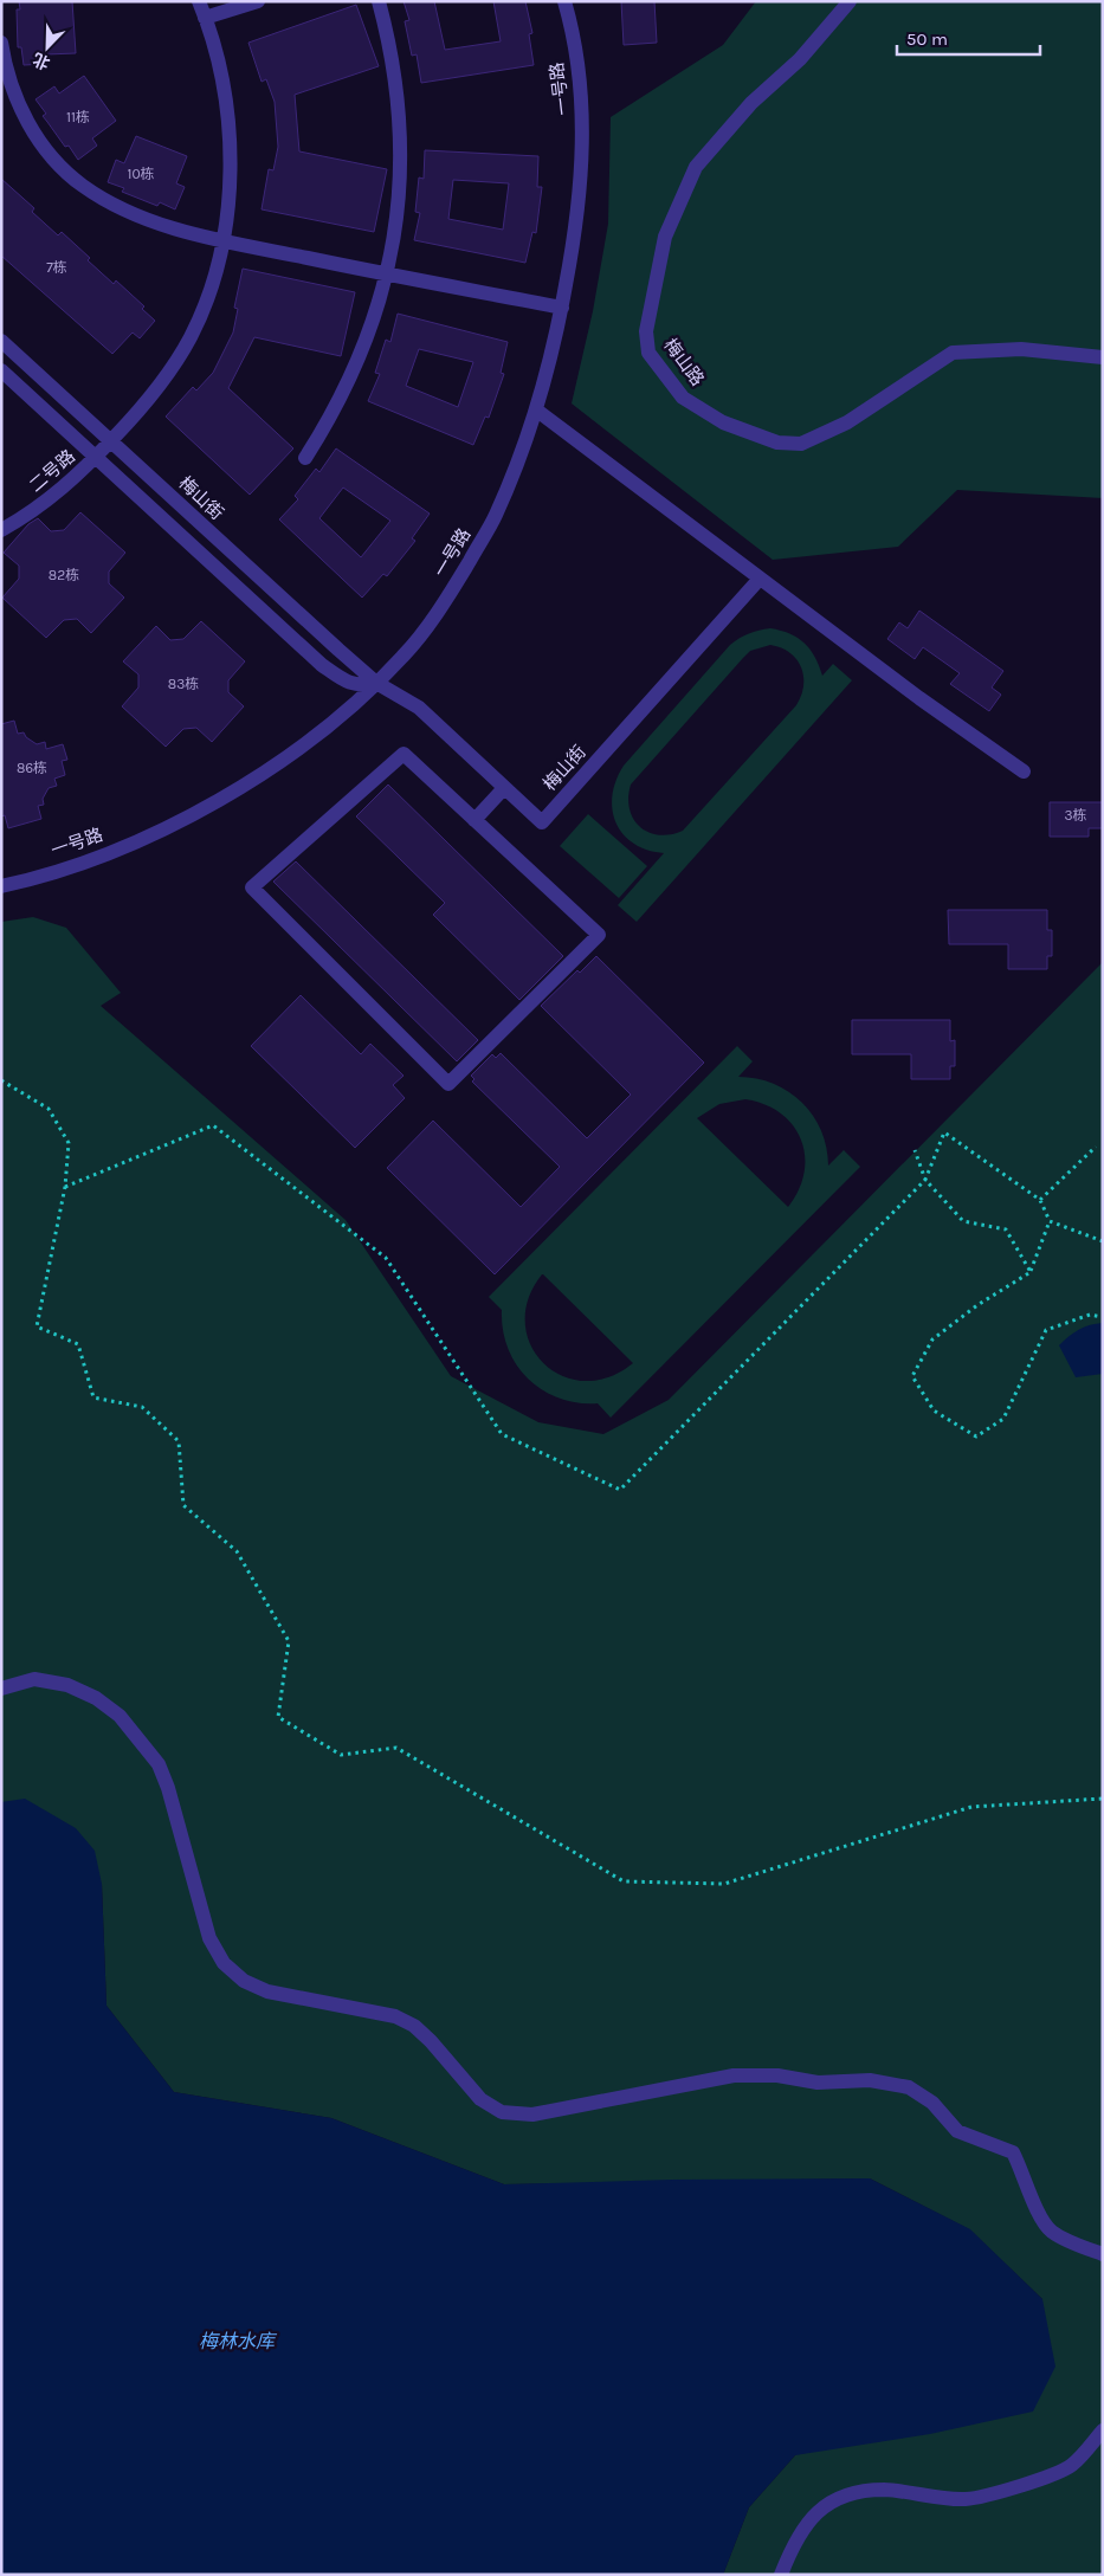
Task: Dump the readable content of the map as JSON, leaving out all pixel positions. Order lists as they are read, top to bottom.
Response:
{
  "streets": {
    "street": [
      "一号路",
      "梅山路",
      "二号路",
      "梅山街"
    ]
  },
  "crossings": [
    ["一号路", "梅山街"],
    ["二号路", "梅山街"]
  ],
  "water": ["梅林水库"],
  "house_numbers": [
    "11栋",
    "10栋",
    "7栋",
    "82栋",
    "83栋",
    "86栋",
    "3栋"
  ],
  "scale_bar": "50 m",
  "north": "bottom left"
}
